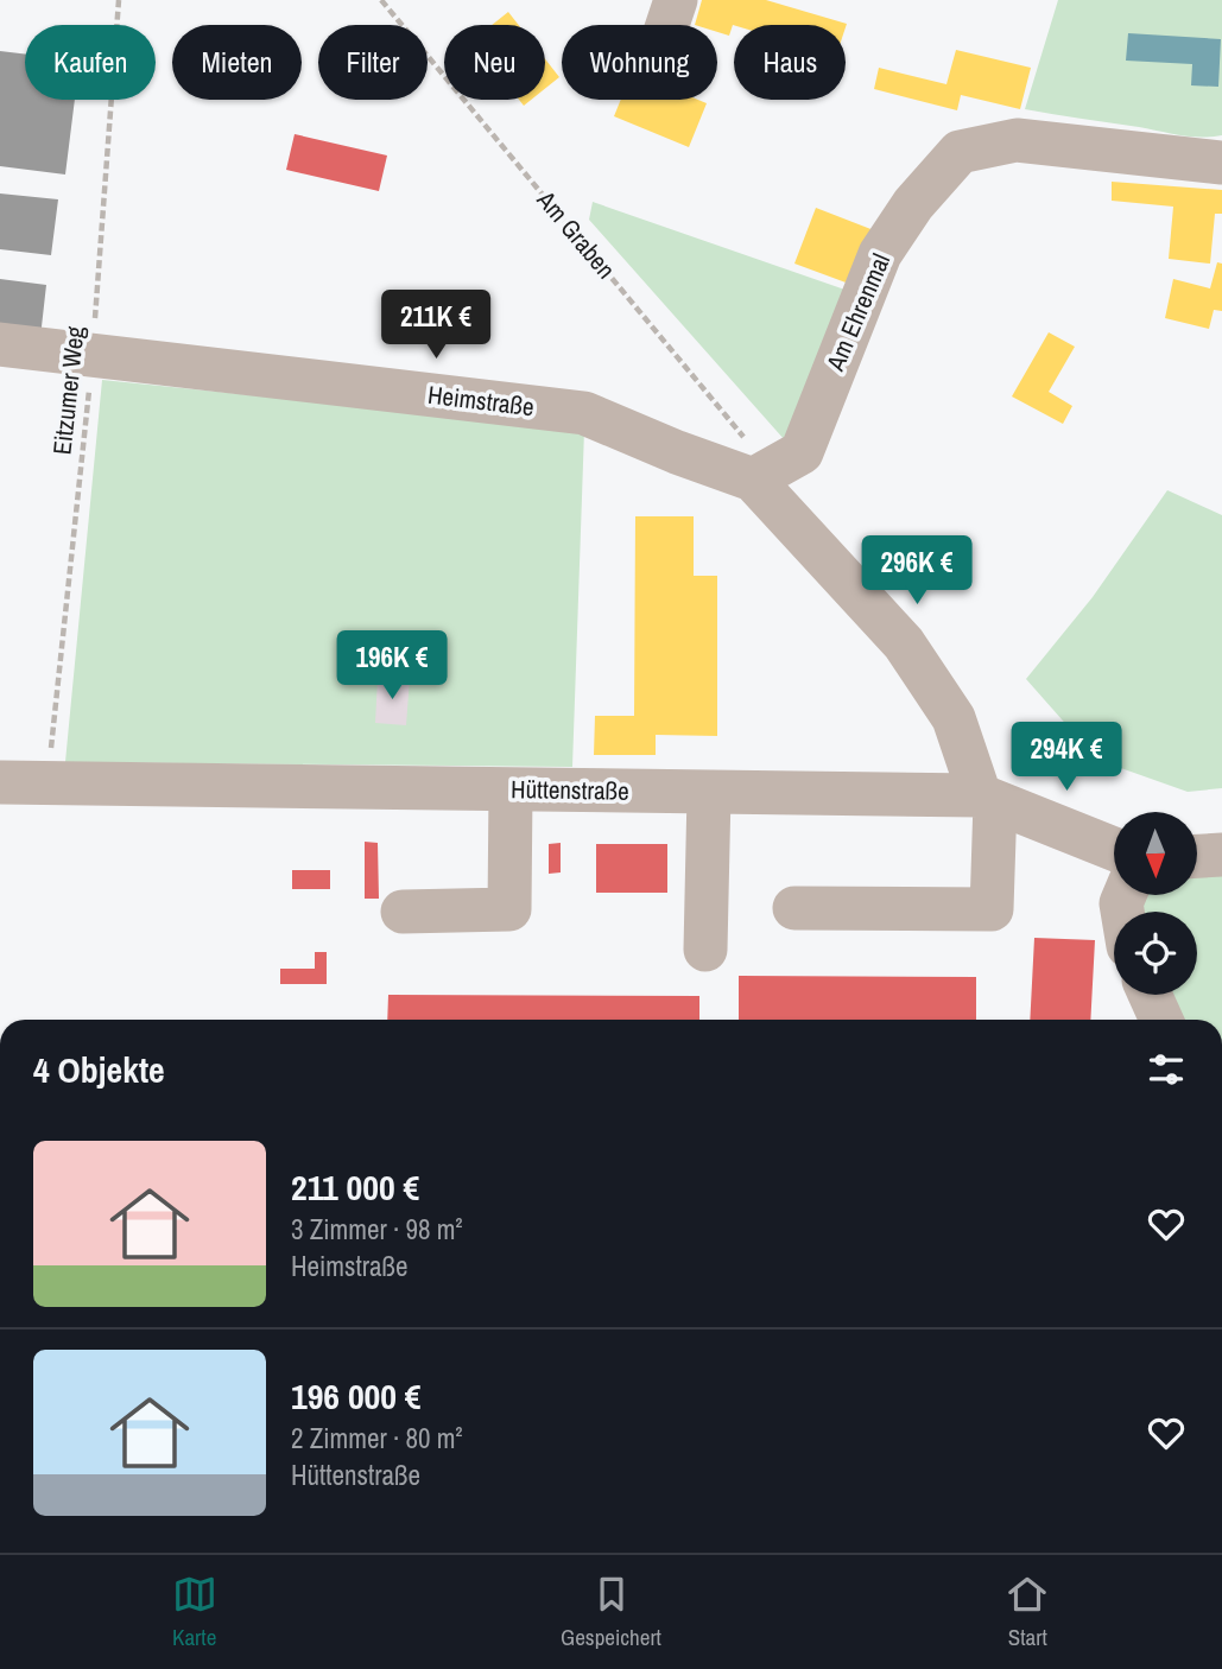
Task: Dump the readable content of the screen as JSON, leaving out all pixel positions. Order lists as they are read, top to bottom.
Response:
{
  "streets": {
    "street": ["Am Ehrenmal", "Heimstraße", "Hüttenstraße"],
    "path": ["Am Graben", "Eitzumer Weg"]
  },
  "crossings": [
    ["Am Graben", "Am Ehrenmal"],
    ["Am Graben", "Heimstraße"],
    ["Am Ehrenmal", "Heimstraße"],
    ["Eitzumer Weg", "Heimstraße"],
    ["Eitzumer Weg", "Hüttenstraße"]
  ],
  "north": "bottom",
  "page": {
    "chip": [
      "Kaufen",
      "Mieten",
      "Filter",
      "Neu",
      "Wohnung",
      "Haus"
    ],
    "price": [
      "211K €",
      "296K €",
      "196K €",
      "294K €"
    ],
    "heading": "4 Objekte",
    "list": [
      {
        "name": "211 000 €",
        "note": "3 Zimmer · 98 m² · Heimstraße"
      },
      {
        "name": "196 000 €",
        "note": "2 Zimmer · 80 m² · Hüttenstraße"
      }
    ],
    "tabs": ["Karte", "Gespeichert", "Start"]
  }
}
